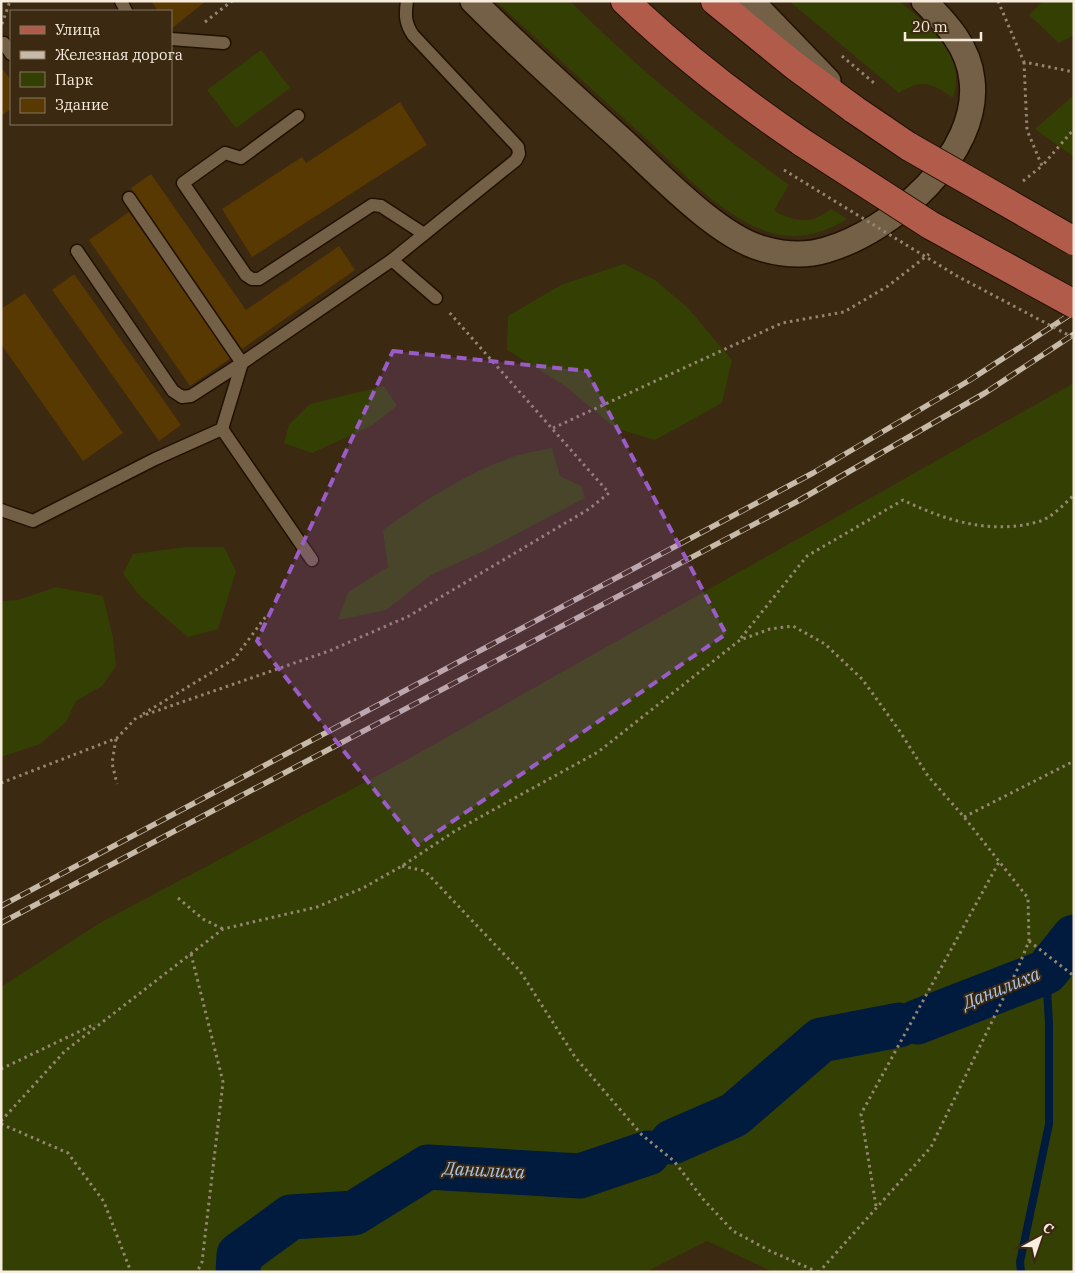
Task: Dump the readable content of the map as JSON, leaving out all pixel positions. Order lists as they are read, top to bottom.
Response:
{
  "water": ["Данилиха"],
  "legend": [
    "Улица",
    "Железная дорога",
    "Парк",
    "Здание"
  ],
  "scale_bar": "20 m",
  "north": "top right"
}
